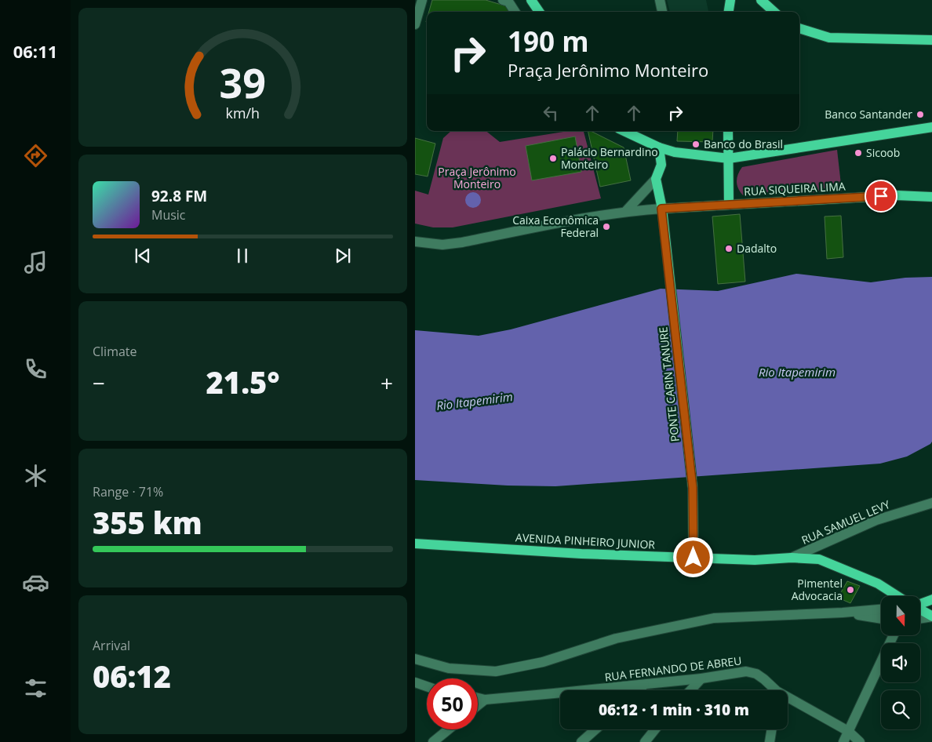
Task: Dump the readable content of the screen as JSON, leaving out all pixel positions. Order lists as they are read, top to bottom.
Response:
{
  "streets": {
    "main road": ["RUA SIQUEIRA LIMA", "PONTE CARIN TANURE", "AVENIDA PINHEIRO JUNIOR"],
    "street": ["RUA SAMUEL LEVY", "RUA FERNANDO DE ABREU"]
  },
  "crossings": [
    ["PONTE CARIN TANURE", "AVENIDA PINHEIRO JUNIOR"],
    ["RUA SAMUEL LEVY", "AVENIDA PINHEIRO JUNIOR"]
  ],
  "water": ["Rio Itapemirim"],
  "parks": ["Praça Jerônimo Monteiro"],
  "places": [
    "Banco Santander",
    "Banco do Brasil",
    "Sicoob",
    "Palácio Bernardino Monteiro",
    "Caixa Econômica Federal",
    "Dadalto",
    "Pimentel Advocacia"
  ],
  "north": "bottom",
  "page": {
    "tabs": "06:11",
    "turn": ["190 m", "Praça Jerônimo Monteiro"],
    "song": ["92.8 FM", "Music"],
    "tile": [
      "Climate",
      ["Range · 71%", "355 km"],
      ["Arrival", "06:12"]
    ],
    "heat": ["−", "21.5°", "+"],
    "limit": "50",
    "trip": "06:12 · 1 min · 310 m",
    "gauge": ["39", "km/h"]
  }
}
